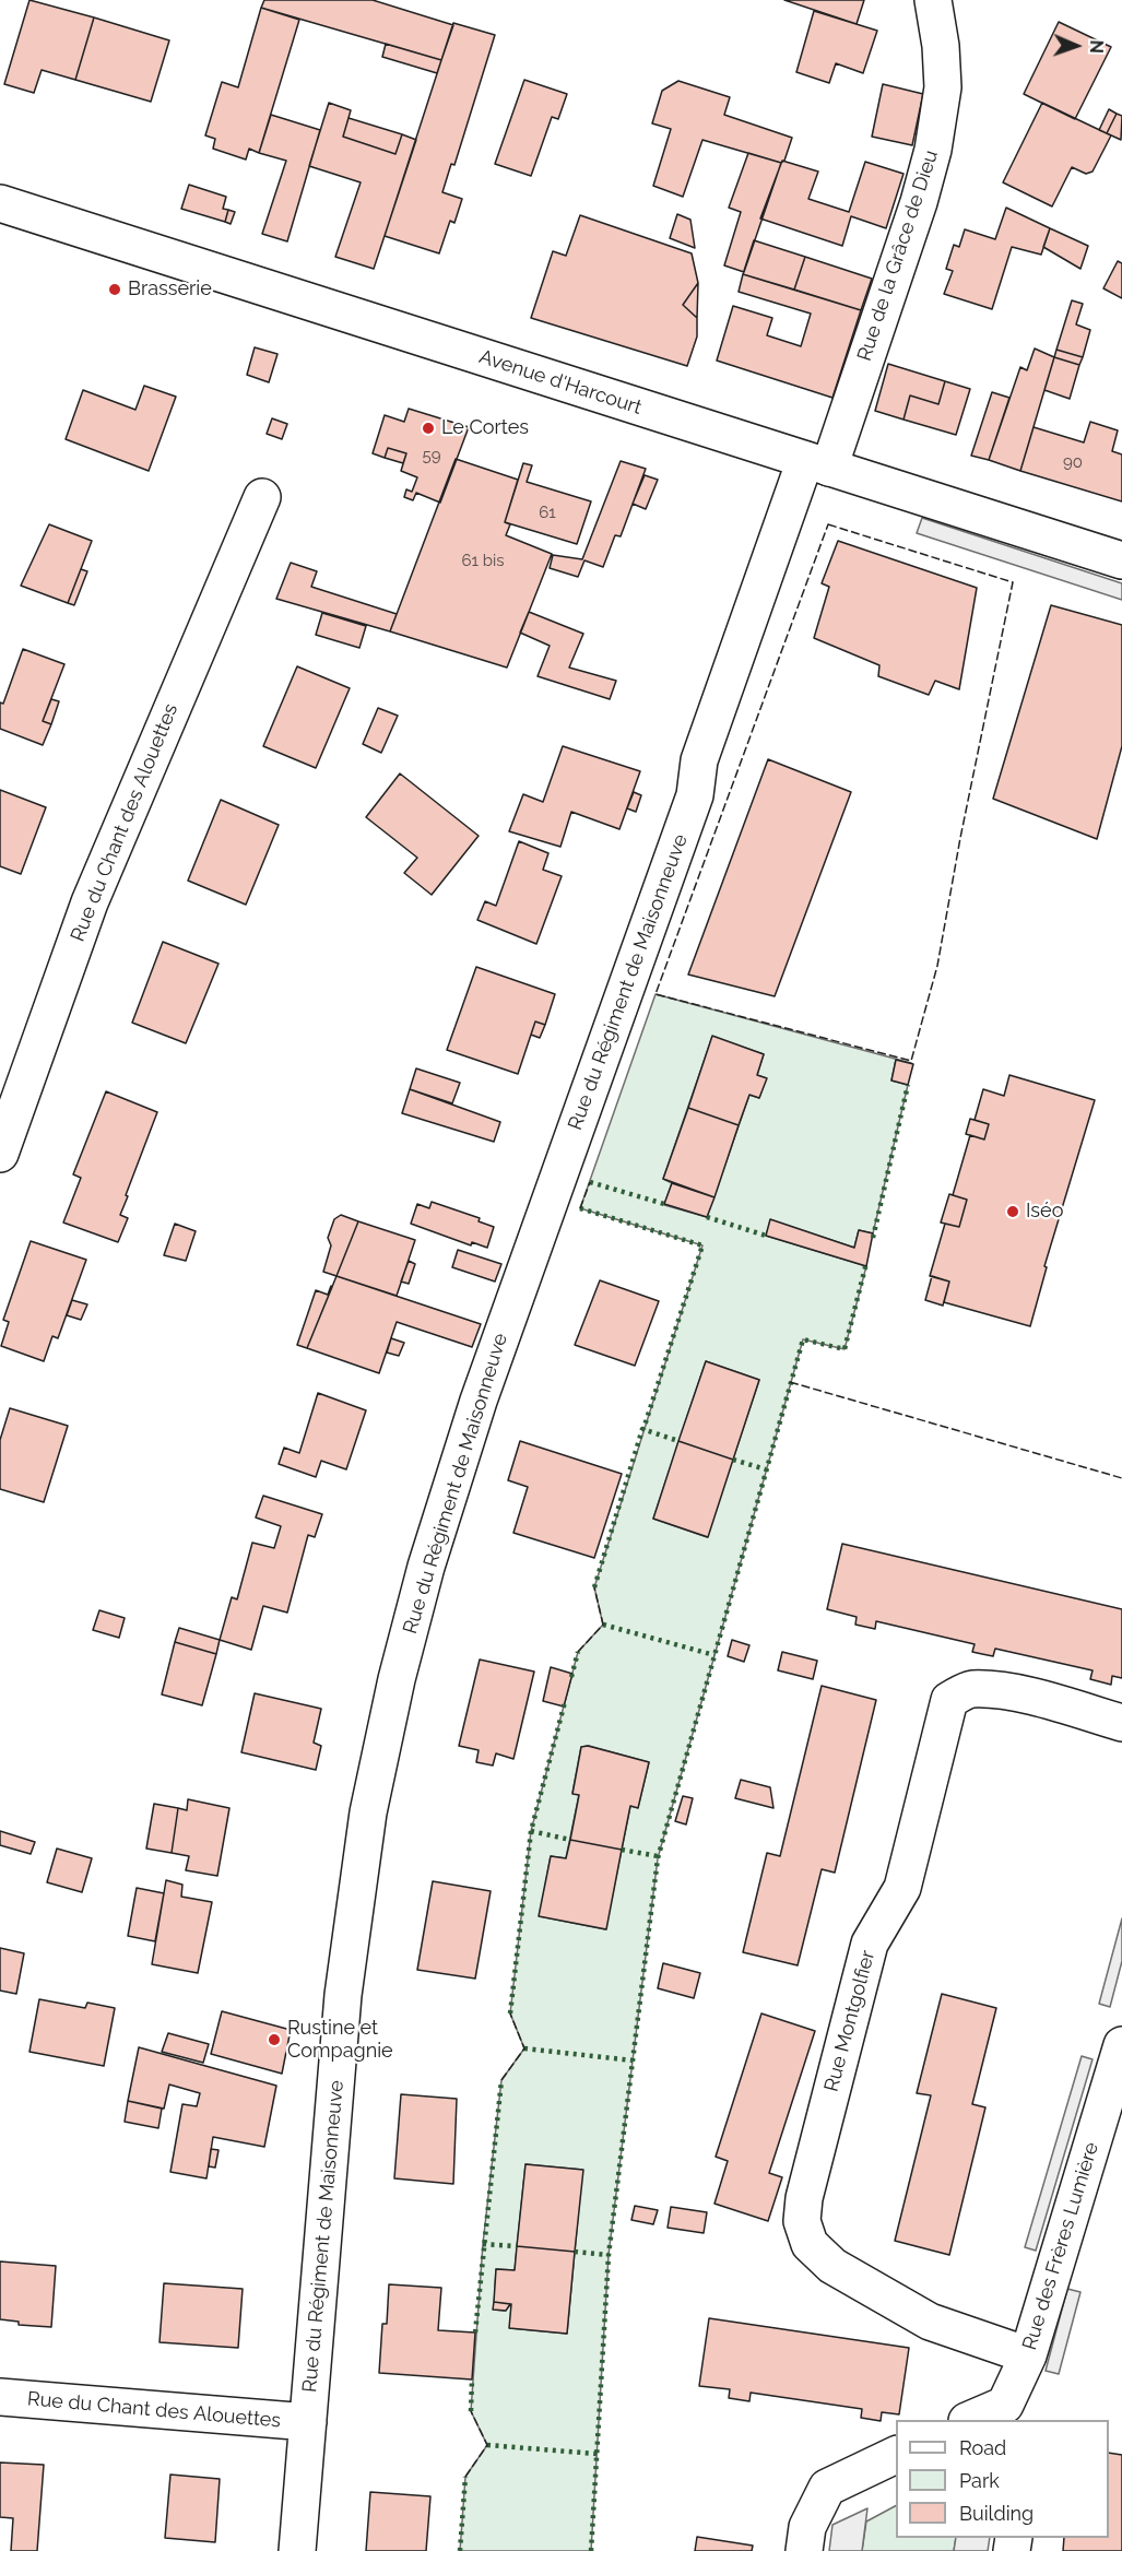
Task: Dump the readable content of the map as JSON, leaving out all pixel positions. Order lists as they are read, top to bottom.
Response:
{
  "streets": {
    "street": [
      "Rue de la Grâce de Dieu",
      "Avenue d'Harcourt",
      "Rue du Chant des Alouettes",
      "Rue du Régiment de Maisonneuve",
      "Rue Montgolfier",
      "Rue des Frères Lumière"
    ]
  },
  "crossings": [
    ["Rue de la Grâce de Dieu", "Avenue d'Harcourt"],
    ["Rue de la Grâce de Dieu", "Rue du Régiment de Maisonneuve"],
    ["Avenue d'Harcourt", "Rue du Régiment de Maisonneuve"],
    ["Rue du Chant des Alouettes", "Rue du Régiment de Maisonneuve"],
    ["Rue Montgolfier", "Rue des Frères Lumière"]
  ],
  "places": [
    "Brasserie",
    "Le Cortes",
    "Iséo",
    "Rustine et Compagnie"
  ],
  "house_numbers": [
    "59",
    "90",
    "61",
    "61 bis"
  ],
  "legend": ["Road", "Park", "Building"],
  "north": "right"
}
